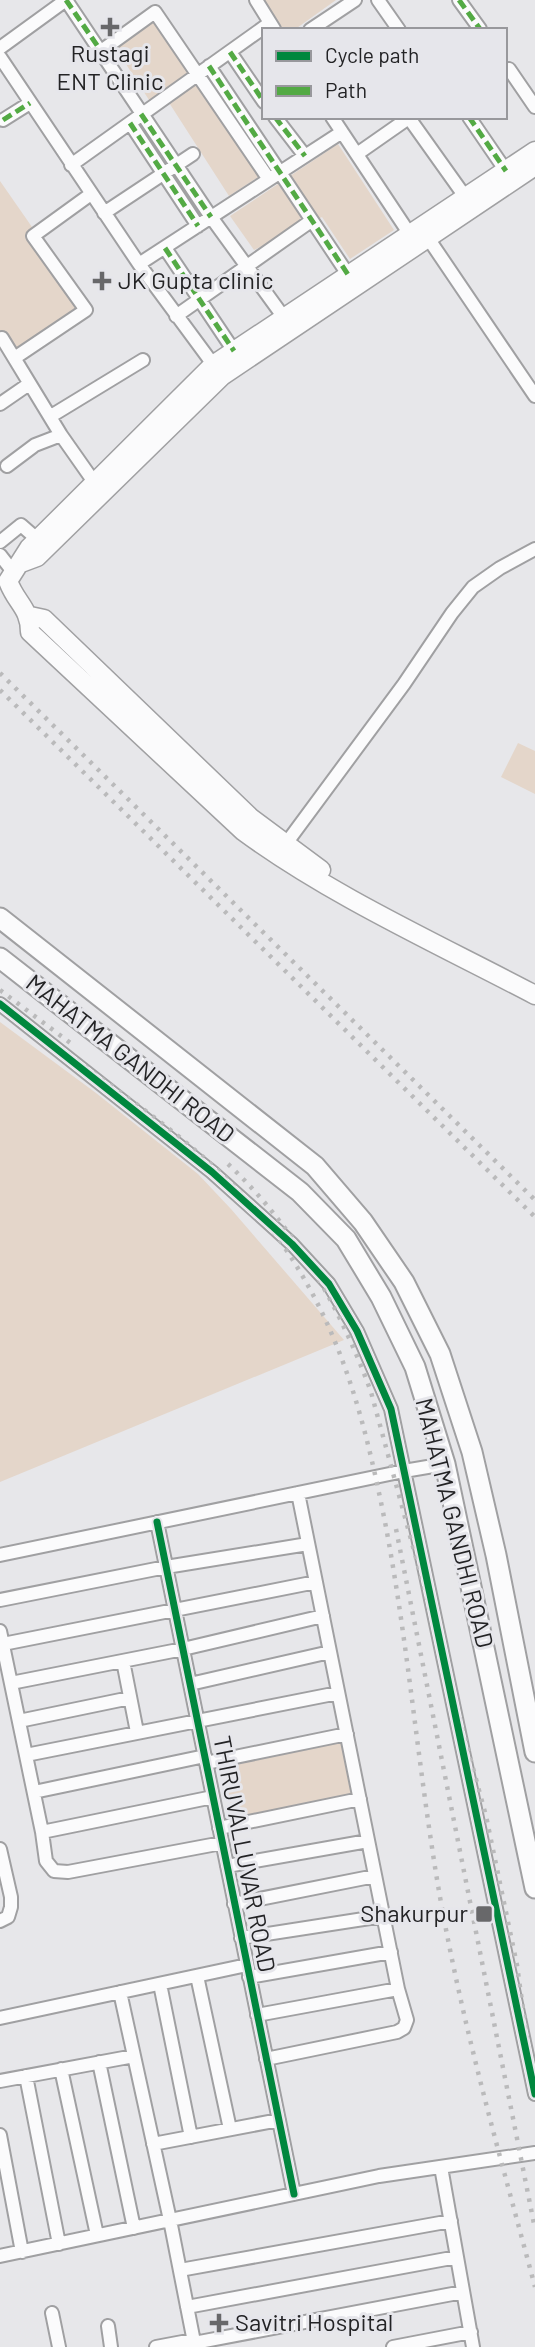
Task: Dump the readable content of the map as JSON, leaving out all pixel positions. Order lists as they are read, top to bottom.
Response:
{
  "streets": {
    "main road": ["MAHATMA GANDHI ROAD"],
    "street": ["THIRUVALLUVAR ROAD"]
  },
  "places": {
    "health": ["Rustagi ENT Clinic", "JK Gupta clinic", "Savitri Hospital"],
    "transit": ["Shakurpur"]
  },
  "legend": ["Cycle path", "Path"]
}
